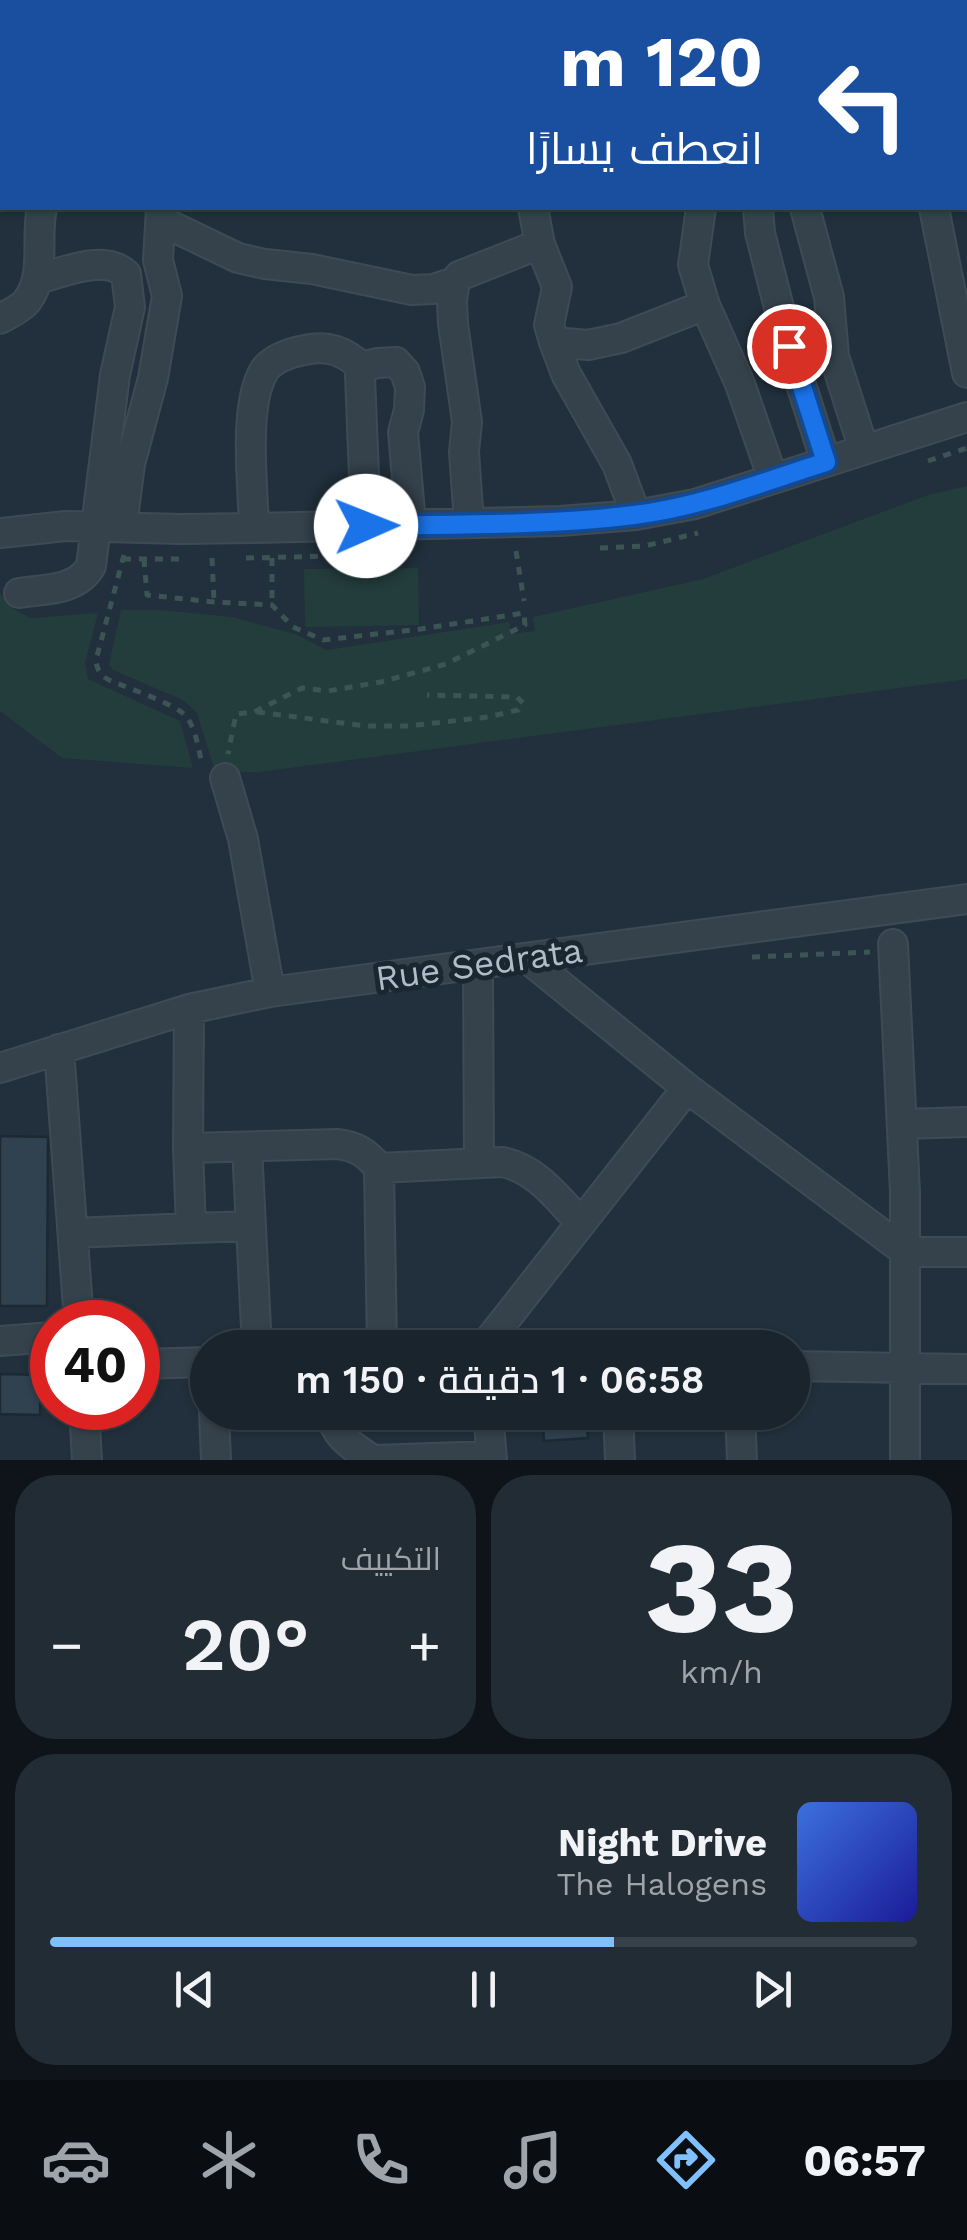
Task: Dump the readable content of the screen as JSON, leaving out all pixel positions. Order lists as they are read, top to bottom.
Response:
{
  "streets": {
    "street": ["Rue Sedrata"]
  },
  "page": {
    "turn": ["120 m", "انعطف يسارًا"],
    "limit": "40",
    "trip": "06:58 · 1 دقيقة · 150 m",
    "tile": [
      ["33", "km/h"],
      "التكييف"
    ],
    "heat": ["−", "20°", "+"],
    "song": ["Night Drive", "The Halogens"],
    "tabs": "06:57"
  }
}
